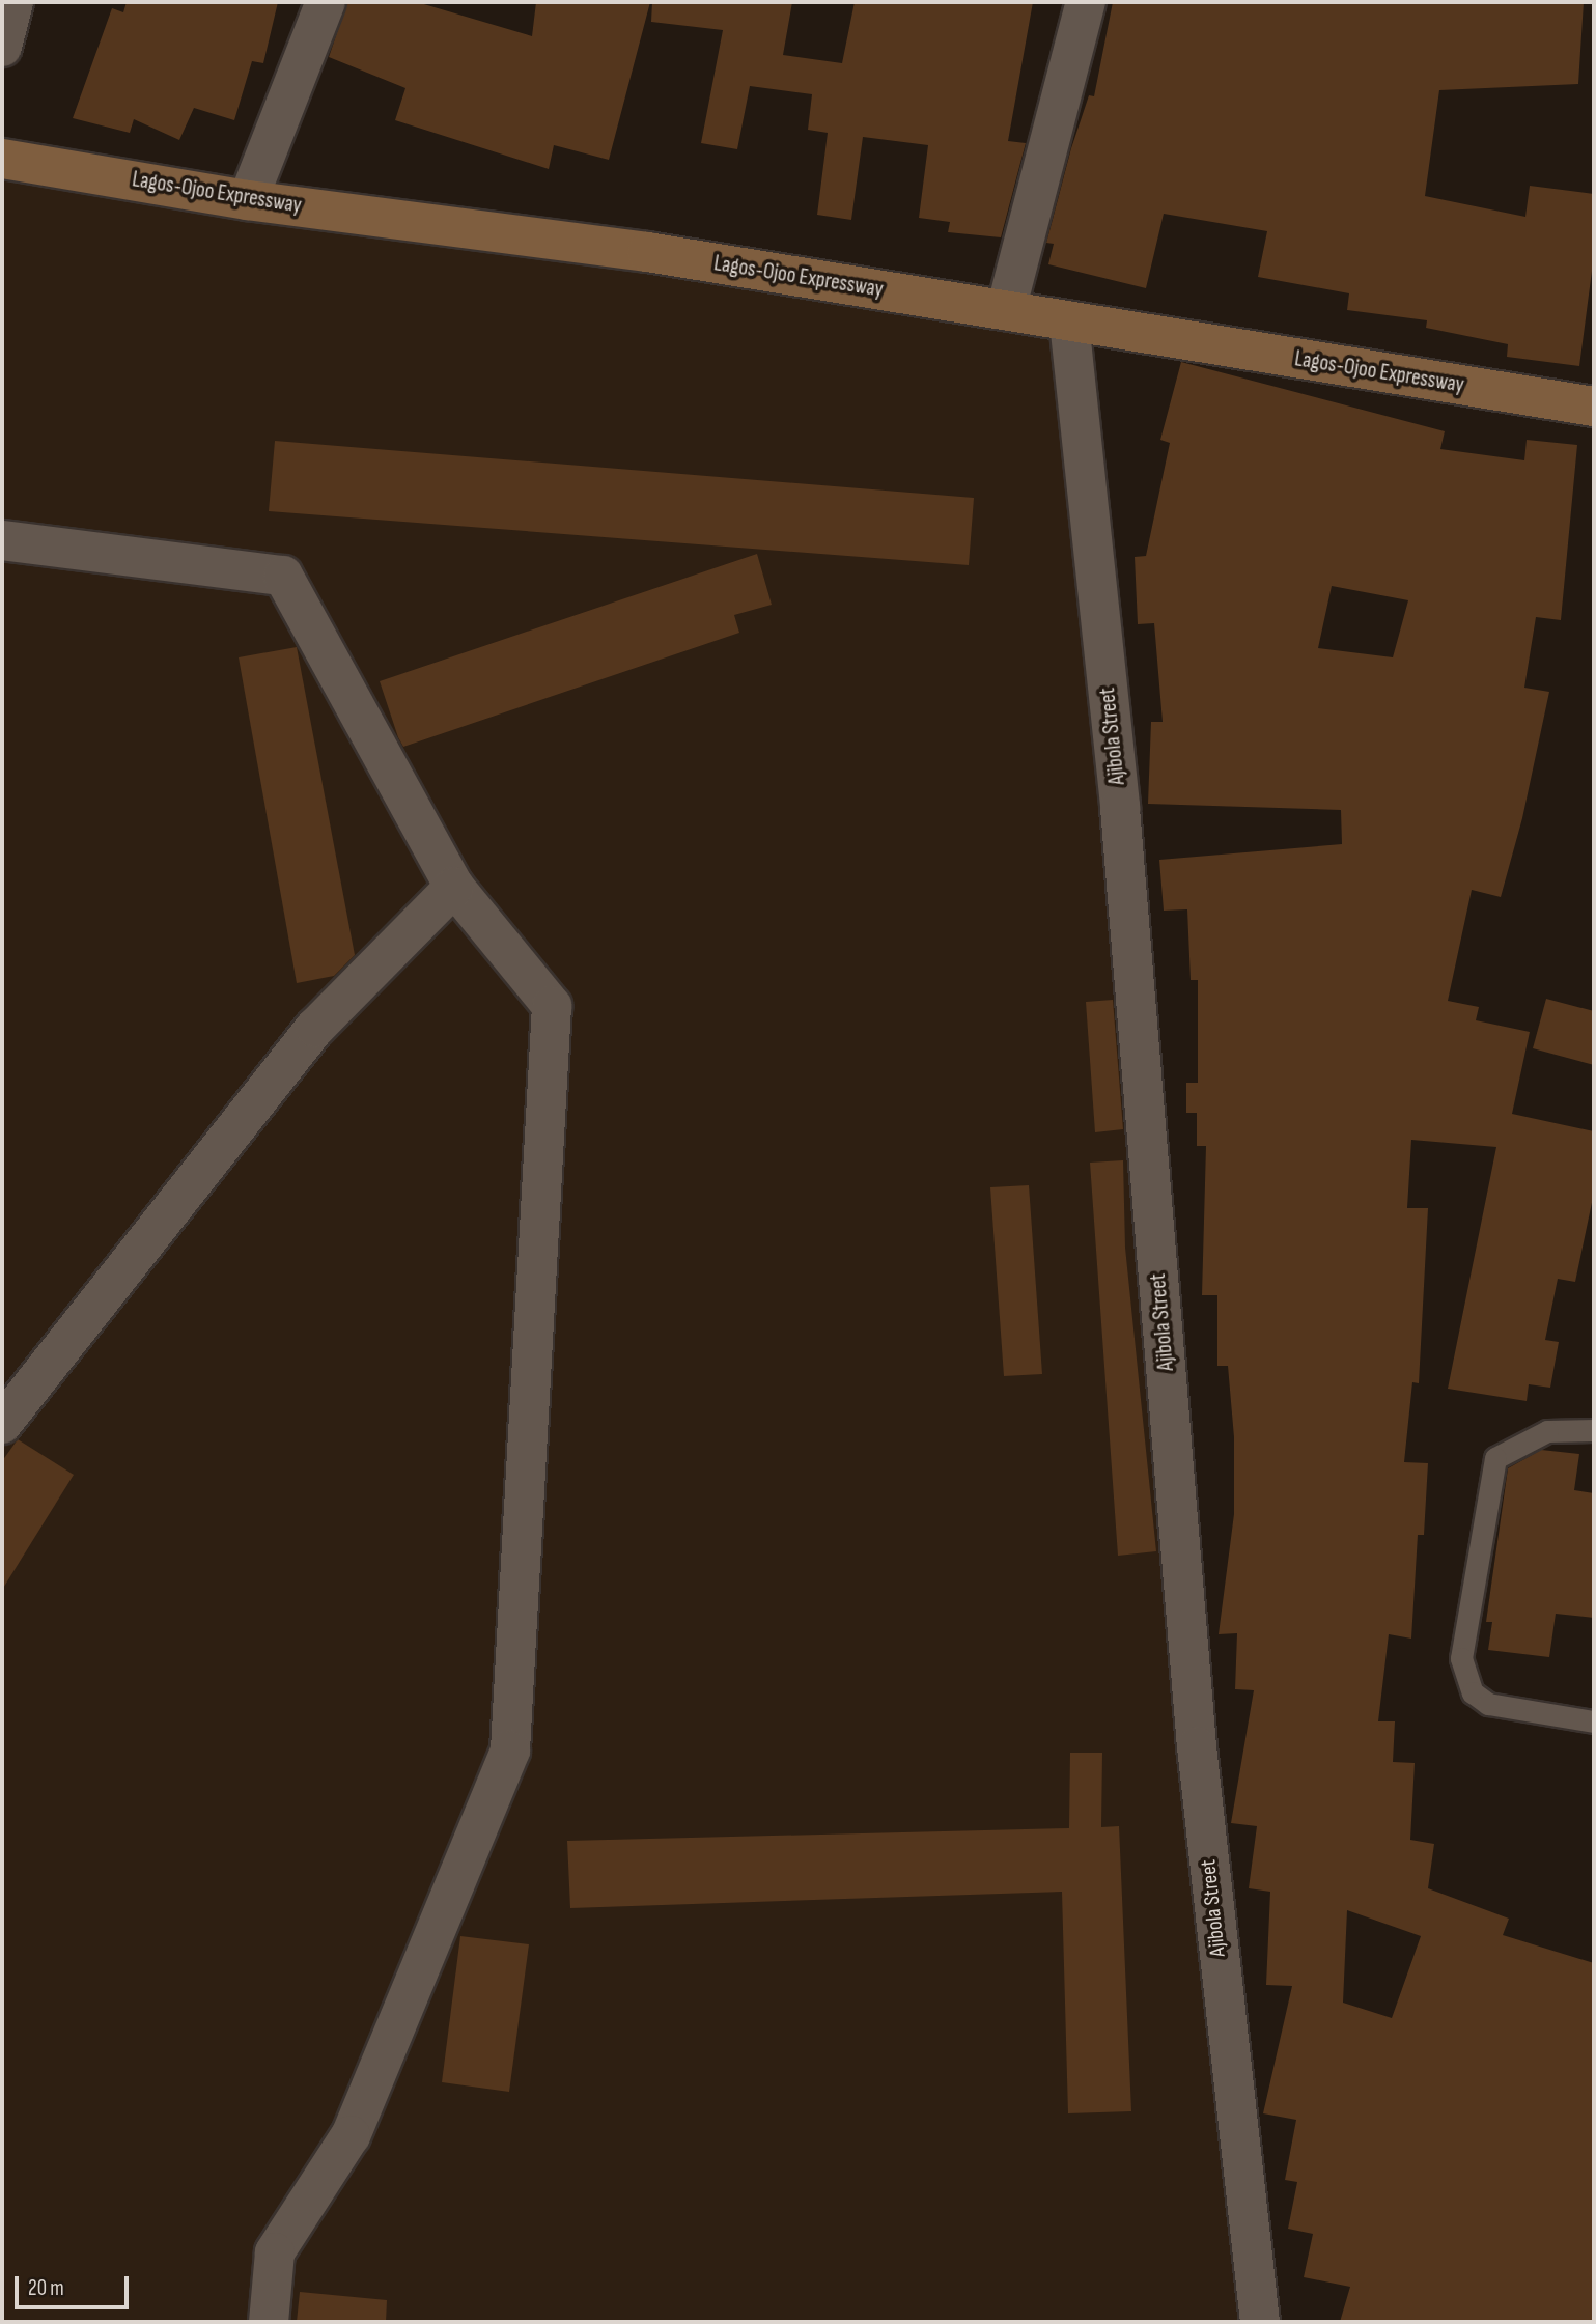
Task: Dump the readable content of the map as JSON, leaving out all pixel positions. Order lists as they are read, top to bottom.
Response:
{
  "streets": {
    "main road": ["Lagos-Ojoo Expressway"],
    "street": ["Ajibola Street"]
  },
  "crossings": [
    ["Lagos-Ojoo Expressway", "Ajibola Street"]
  ],
  "scale_bar": "20 m"
}
